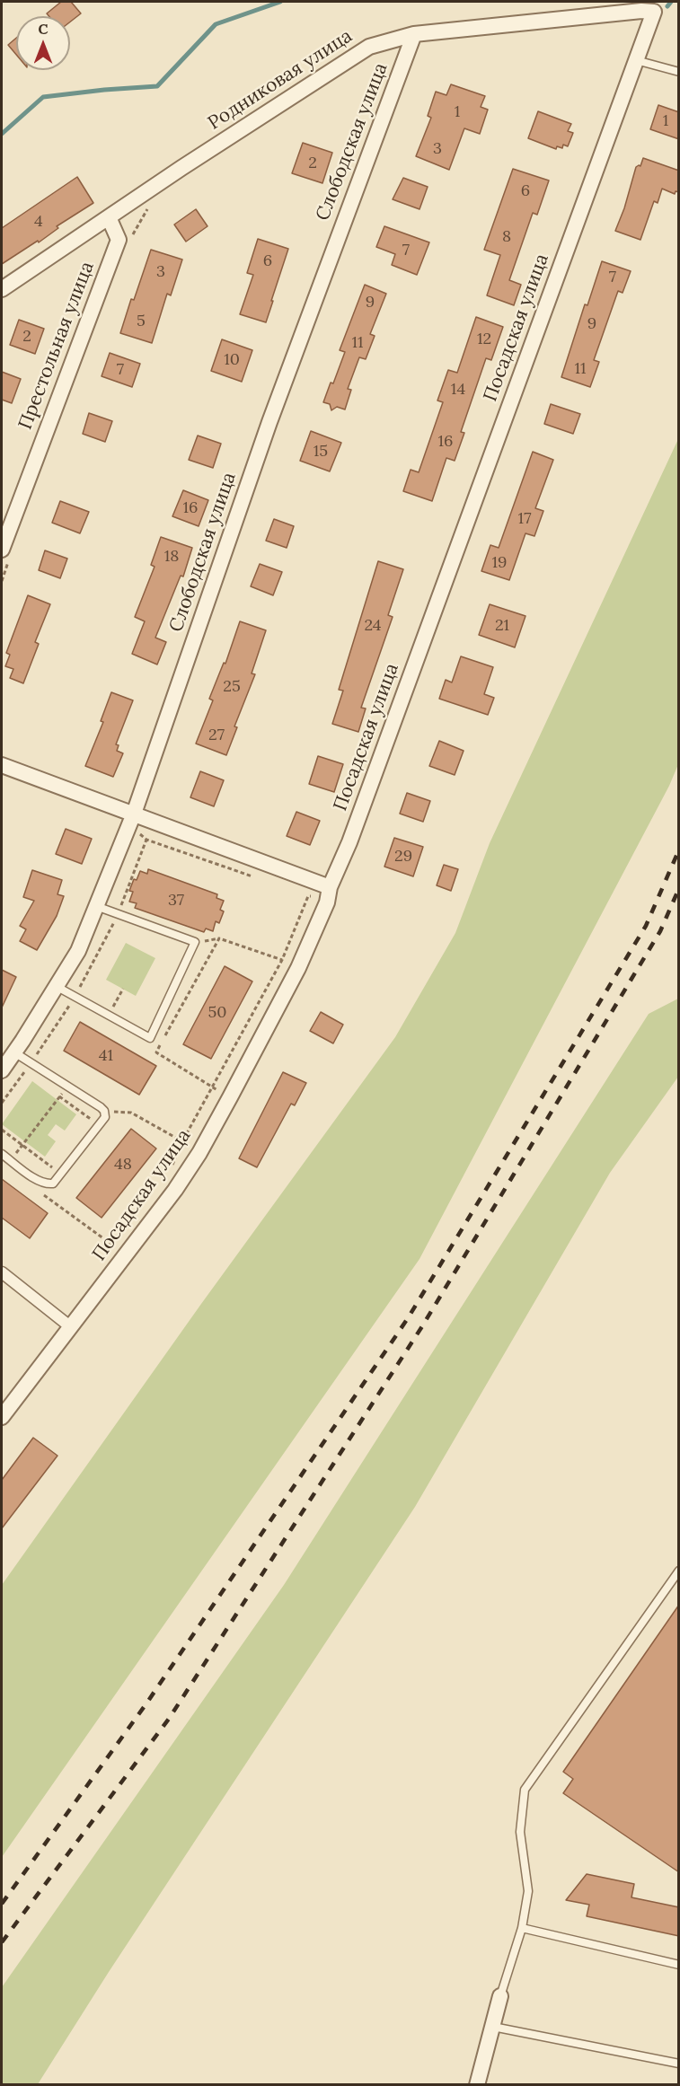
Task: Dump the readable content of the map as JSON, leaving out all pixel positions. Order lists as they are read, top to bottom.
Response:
{
  "streets": {
    "street": [
      "Родниковая улица",
      "Слободская улица",
      "Посадская улица",
      "Престольная улица"
    ]
  },
  "crossings": [
    ["Родниковая улица", "Слободская улица"],
    ["Родниковая улица", "Посадская улица"],
    ["Родниковая улица", "Престольная улица"]
  ],
  "house_numbers": [
    "1",
    "1",
    "3",
    "2",
    "6",
    "4",
    "8",
    "7",
    "6",
    "3",
    "7",
    "9",
    "5",
    "9",
    "2",
    "12",
    "11",
    "10",
    "11",
    "7",
    "14",
    "16",
    "15",
    "16",
    "17",
    "18",
    "19",
    "24",
    "21",
    "25",
    "27",
    "29",
    "37",
    "50",
    "41",
    "48"
  ],
  "north": "top"
}
